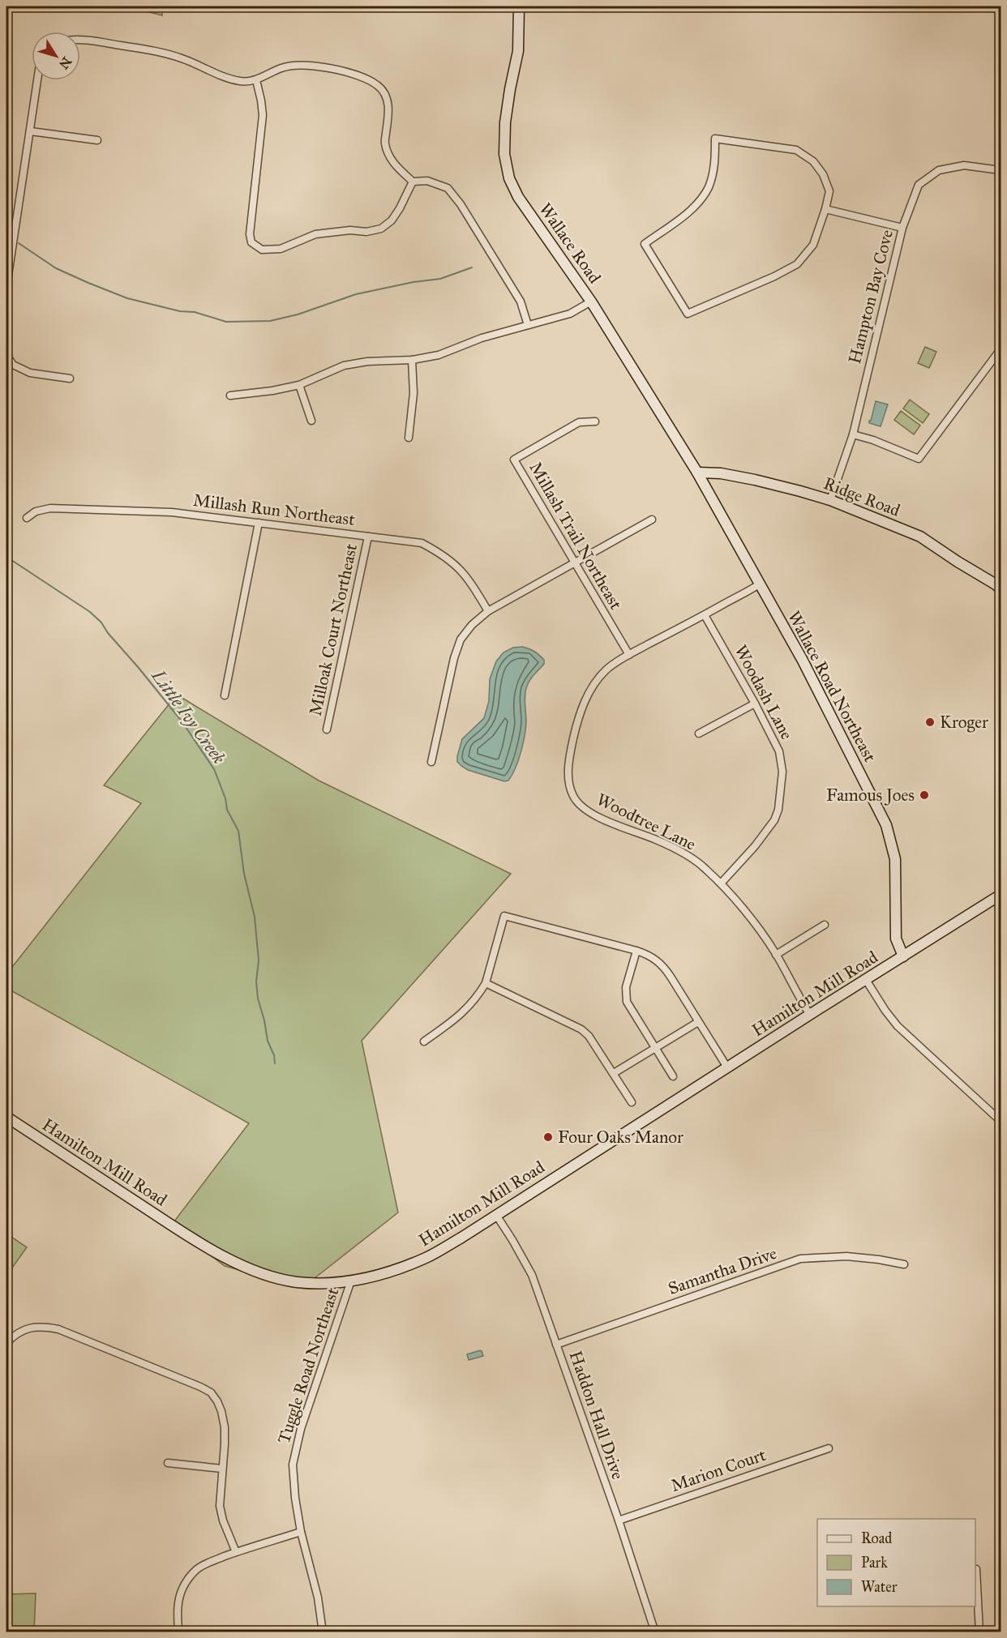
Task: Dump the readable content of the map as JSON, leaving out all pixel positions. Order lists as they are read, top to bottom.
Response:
{
  "streets": {
    "street": [
      "Wallace Road",
      "Hampton Bay Cove",
      "Ridge Road",
      "Millash Run Northeast",
      "Millash Trail Northeast",
      "Milloak Court Northeast",
      "Wallace Road Northeast",
      "Woodash Lane",
      "Woodtree Lane",
      "Hamilton Mill Road",
      "Samantha Drive",
      "Tuggle Road Northeast",
      "Haddon Hall Drive",
      "Marion Court"
    ]
  },
  "crossings": [
    ["Wallace Road", "Ridge Road"],
    ["Wallace Road", "Wallace Road Northeast"],
    ["Hampton Bay Cove", "Ridge Road"],
    ["Ridge Road", "Wallace Road Northeast"],
    ["Millash Run Northeast", "Milloak Court Northeast"],
    ["Millash Trail Northeast", "Woodtree Lane"],
    ["Wallace Road Northeast", "Woodtree Lane"],
    ["Wallace Road Northeast", "Hamilton Mill Road"],
    ["Woodash Lane", "Woodtree Lane"],
    ["Woodtree Lane", "Hamilton Mill Road"],
    ["Hamilton Mill Road", "Tuggle Road Northeast"],
    ["Hamilton Mill Road", "Haddon Hall Drive"],
    ["Samantha Drive", "Haddon Hall Drive"],
    ["Haddon Hall Drive", "Marion Court"]
  ],
  "water": ["Little Ivy Creek"],
  "places": ["Kroger", "Famous Joes", "Four Oaks Manor"],
  "legend": ["Road", "Park", "Water"],
  "north": "bottom right"
}
